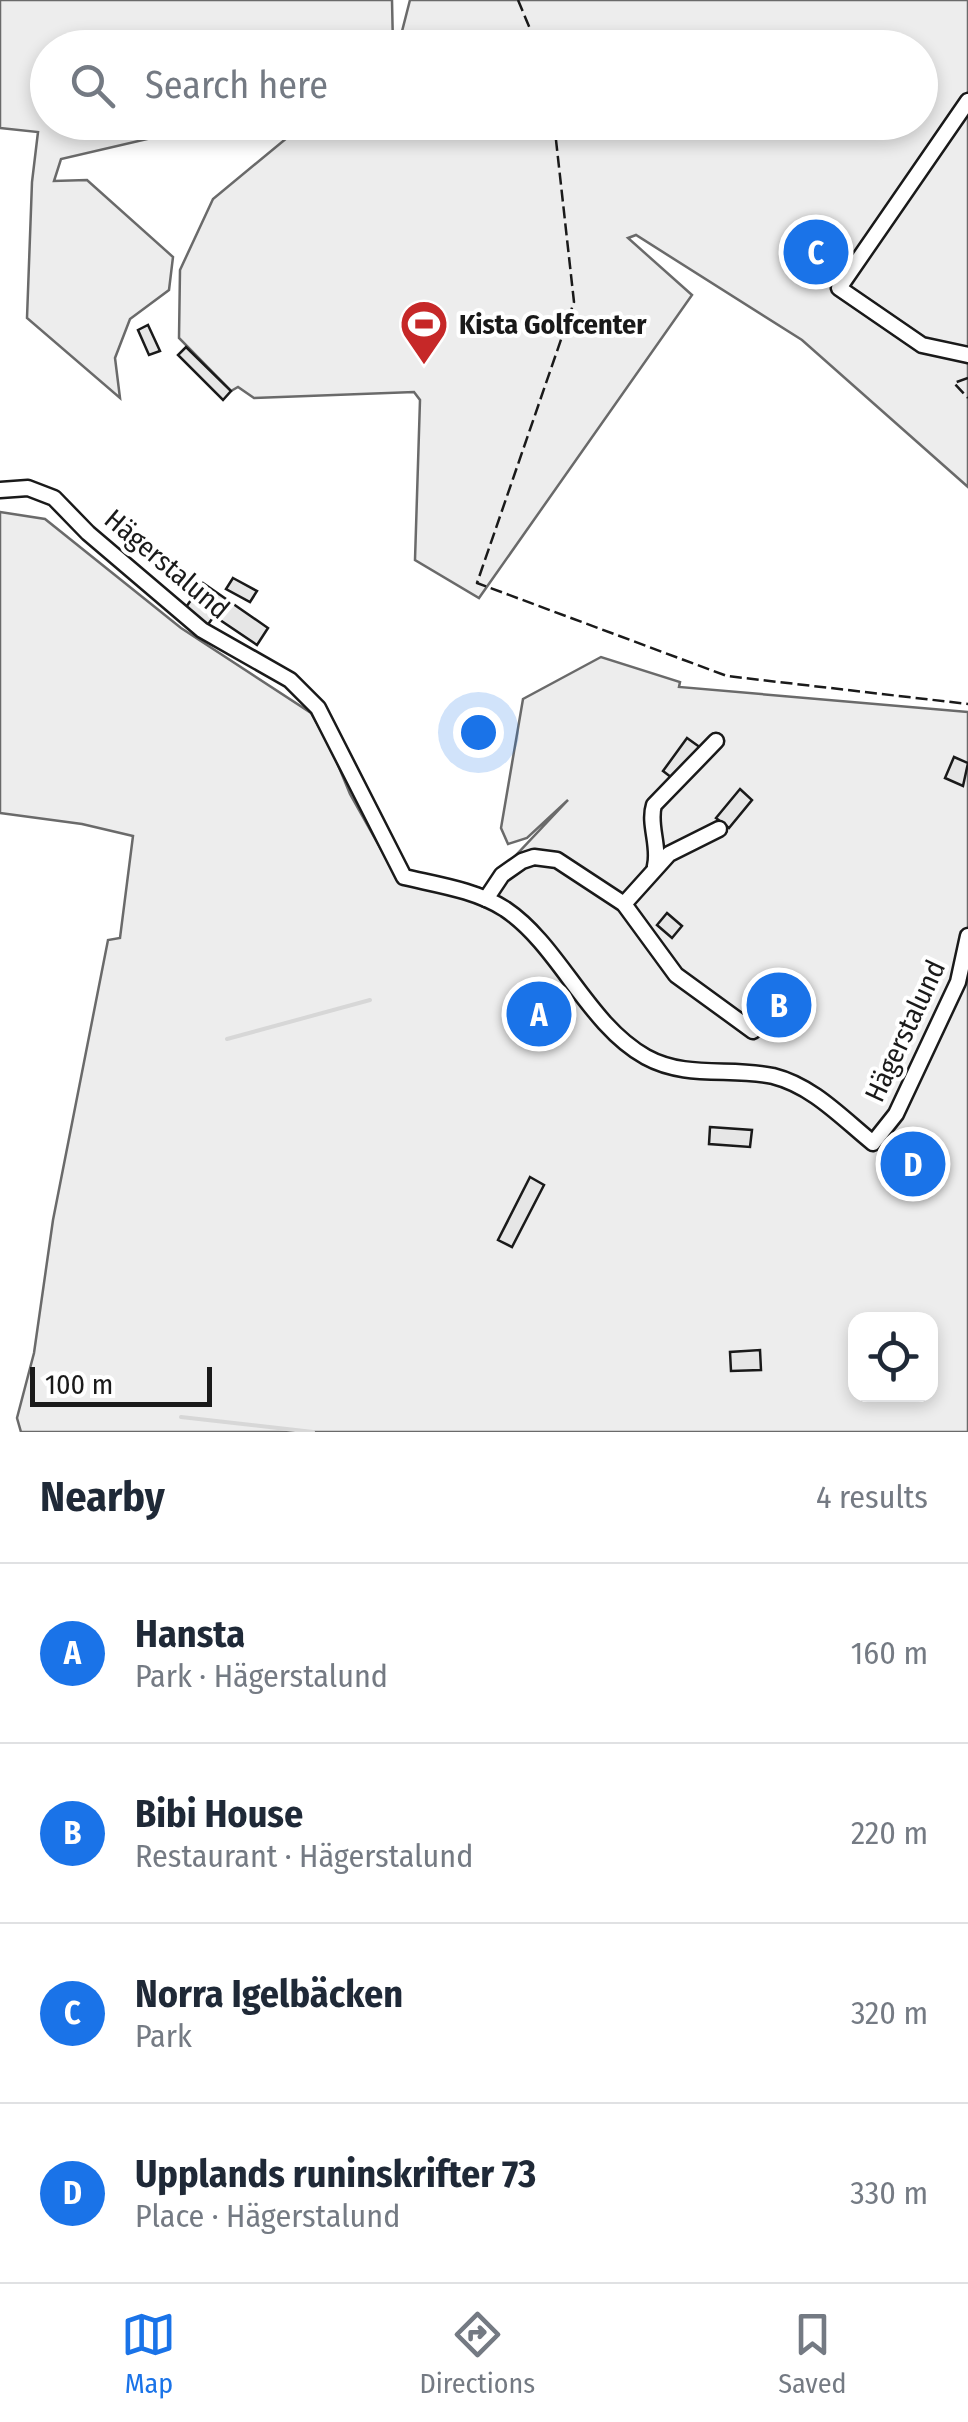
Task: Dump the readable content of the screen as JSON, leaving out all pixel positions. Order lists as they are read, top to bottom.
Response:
{
  "streets": {
    "street": ["Hägerstalund"]
  },
  "places": {
    "sports": ["Kista Golfcenter"]
  },
  "scale_bar": "100 m",
  "page": {
    "search": "Search here",
    "pins": [
      "C",
      "B",
      "A",
      "D"
    ],
    "scale": "100 m",
    "heading": ["Nearby", "4 results"],
    "list": [
      {
        "mark": "A",
        "name": "Hansta",
        "note": "Park · Hägerstalund",
        "value": "160 m"
      },
      {
        "mark": "B",
        "name": "Bibi House",
        "note": "Restaurant · Hägerstalund",
        "value": "220 m"
      },
      {
        "mark": "C",
        "name": "Norra Igelbäcken",
        "note": "Park",
        "value": "320 m"
      },
      {
        "mark": "D",
        "name": "Upplands runinskrifter 73",
        "note": "Place · Hägerstalund",
        "value": "330 m"
      }
    ],
    "nav": ["Map", "Directions", "Saved"]
  }
}
